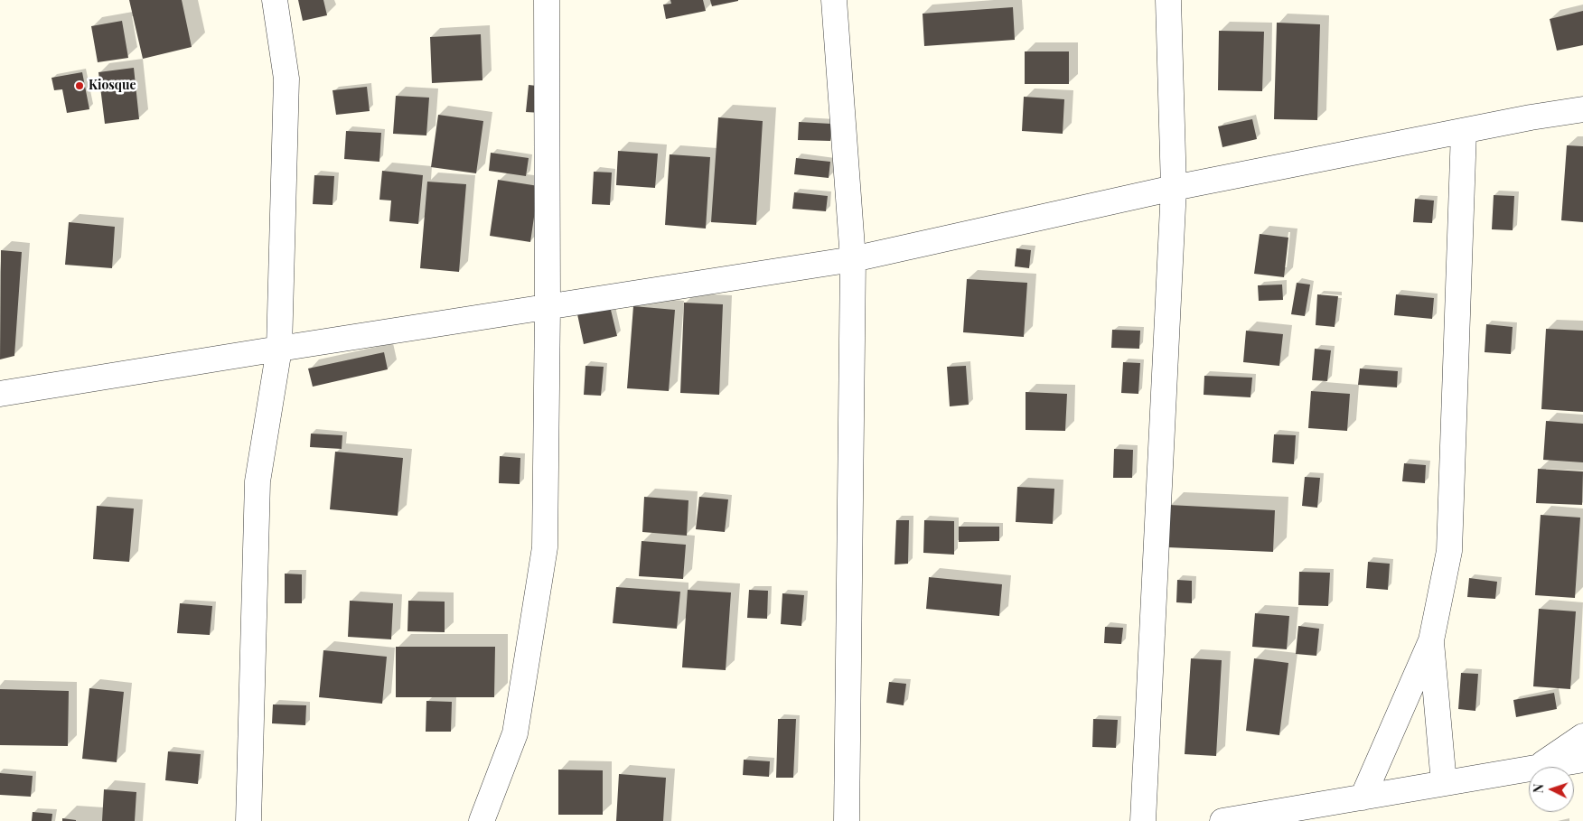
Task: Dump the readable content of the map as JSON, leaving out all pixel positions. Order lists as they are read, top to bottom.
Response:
{
  "places": ["Kiosque"],
  "north": "left"
}
